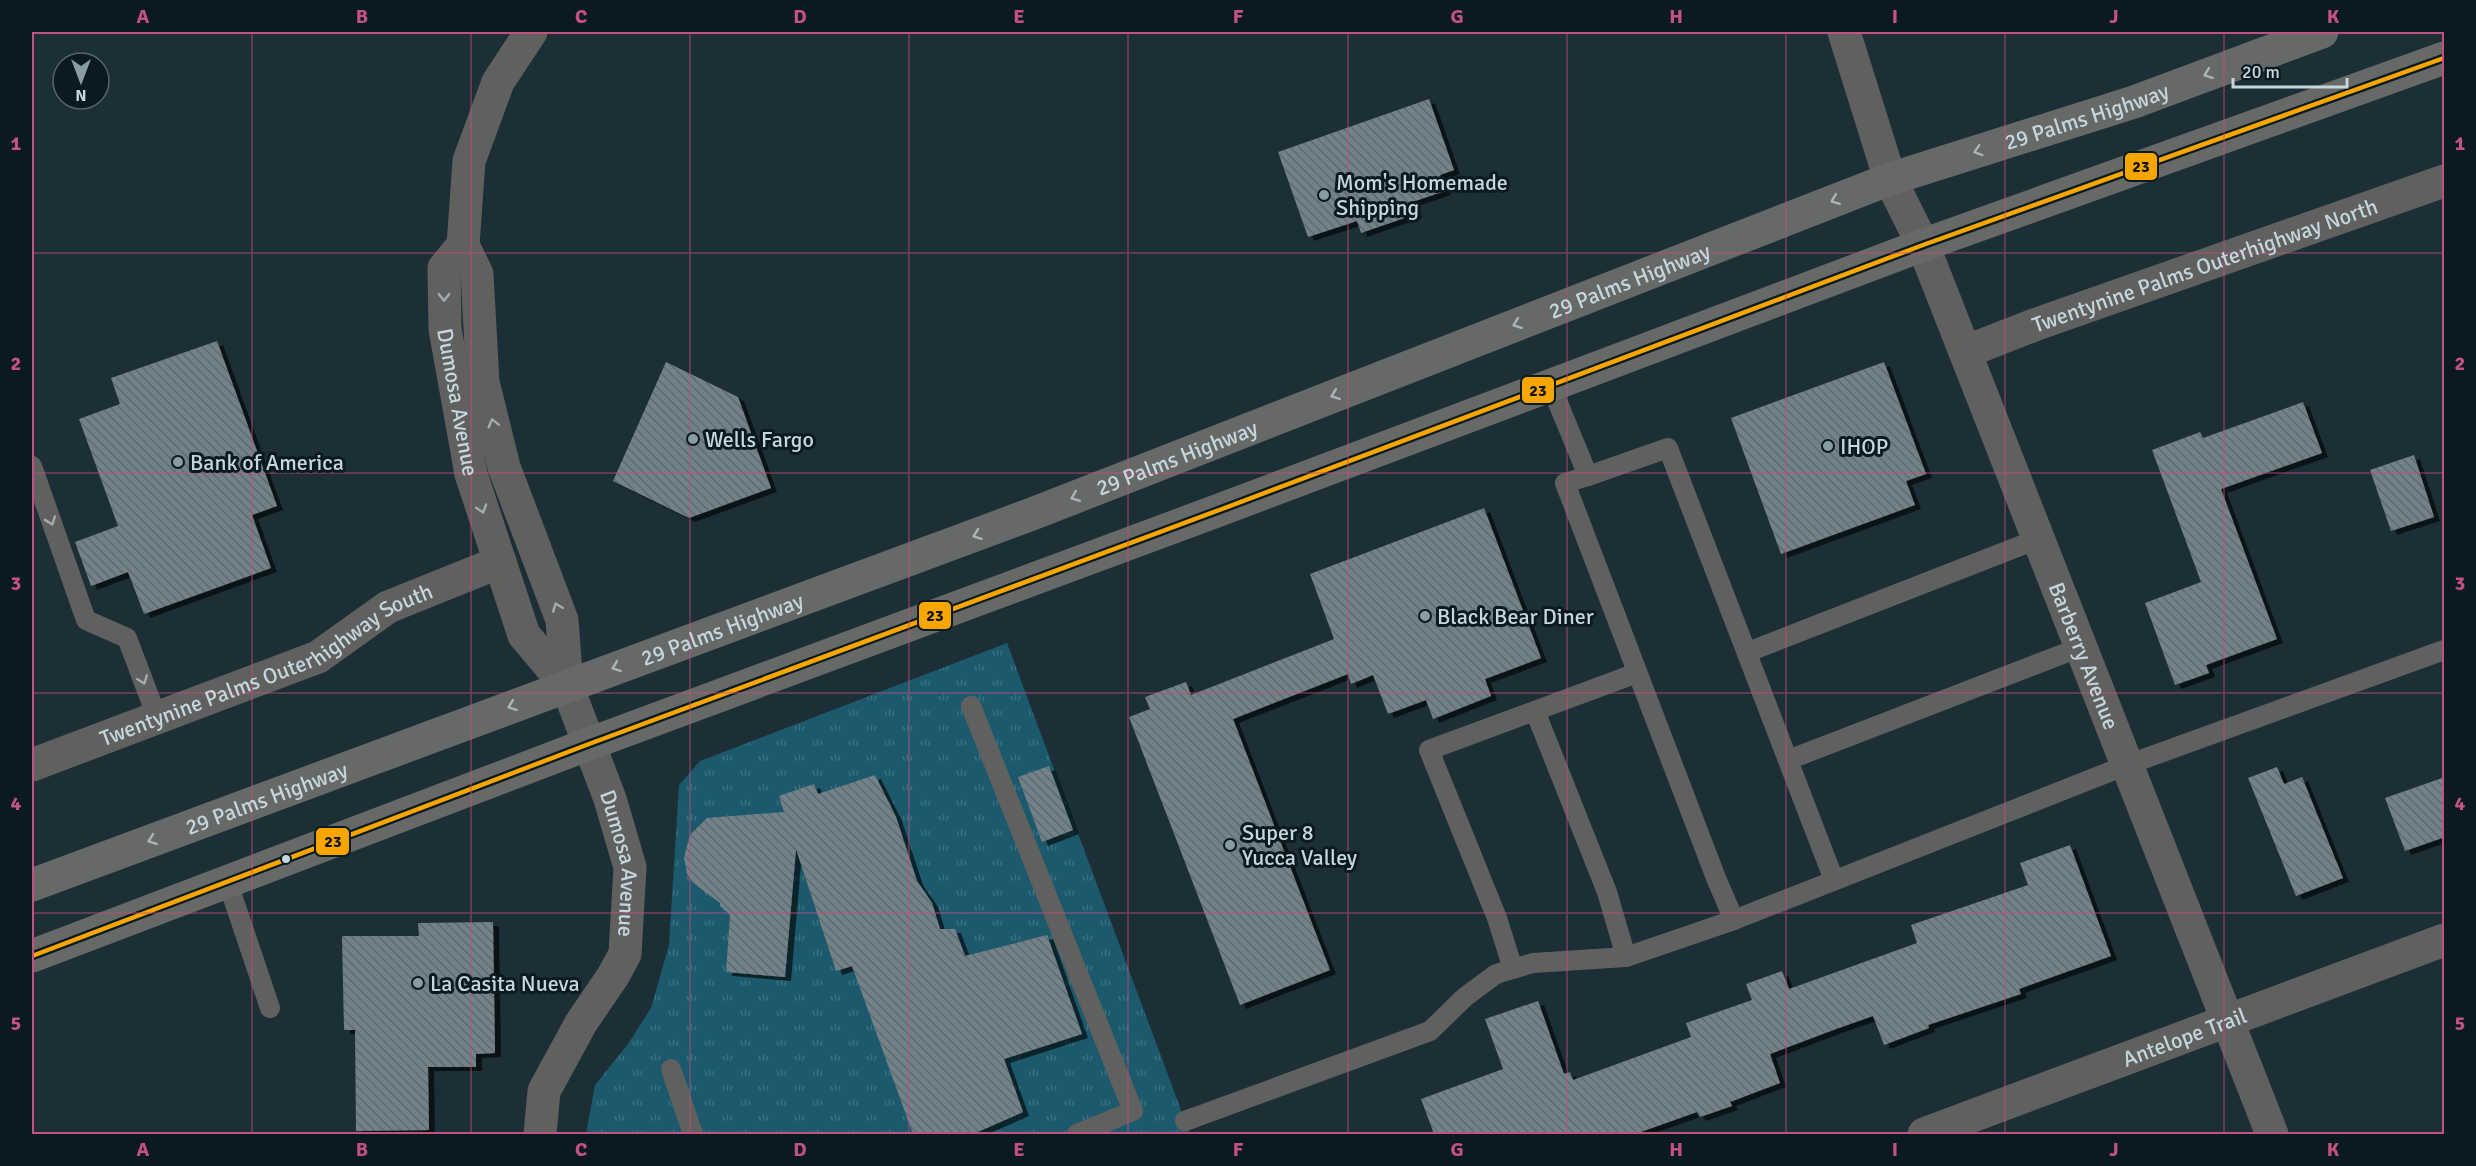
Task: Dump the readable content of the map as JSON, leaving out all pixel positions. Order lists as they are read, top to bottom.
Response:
{
  "streets": {
    "main road": ["29 Palms Highway"],
    "street": [
      "Twentynine Palms Outerhighway North",
      "Dumosa Avenue",
      "Barberry Avenue",
      "Twentynine Palms Outerhighway South",
      "Antelope Trail"
    ]
  },
  "crossings": [
    ["29 Palms Highway", "Dumosa Avenue"],
    ["29 Palms Highway", "Barberry Avenue"],
    ["Twentynine Palms Outerhighway North", "Barberry Avenue"],
    ["Dumosa Avenue", "Twentynine Palms Outerhighway South"],
    ["Barberry Avenue", "Antelope Trail"]
  ],
  "places": [
    "Mom's Homemade Shipping",
    "Wells Fargo",
    "IHOP",
    "Bank of America",
    "Black Bear Diner",
    "Super 8 Yucca Valley",
    "La Casita Nueva"
  ],
  "lines": ["transit line 23"],
  "scale_bar": "20 m",
  "north": "bottom",
  "grid": {
    "columns": [
      "A",
      "B",
      "C",
      "D",
      "E",
      "F",
      "G",
      "H",
      "I",
      "J",
      "K"
    ],
    "rows": [
      "1",
      "2",
      "3",
      "4",
      "5"
    ]
  }
}
